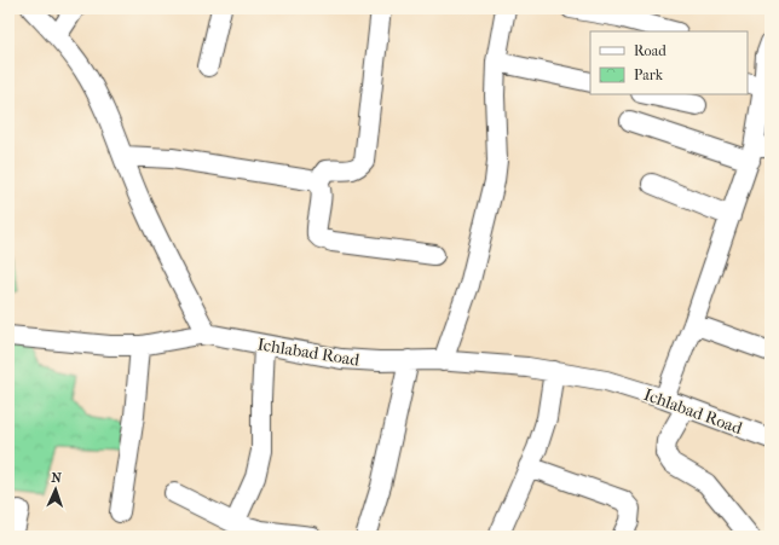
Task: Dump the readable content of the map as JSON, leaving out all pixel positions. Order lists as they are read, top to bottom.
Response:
{
  "streets": {
    "street": ["Ichlabad Road"]
  },
  "legend": ["Road", "Park"],
  "north": "top"
}
